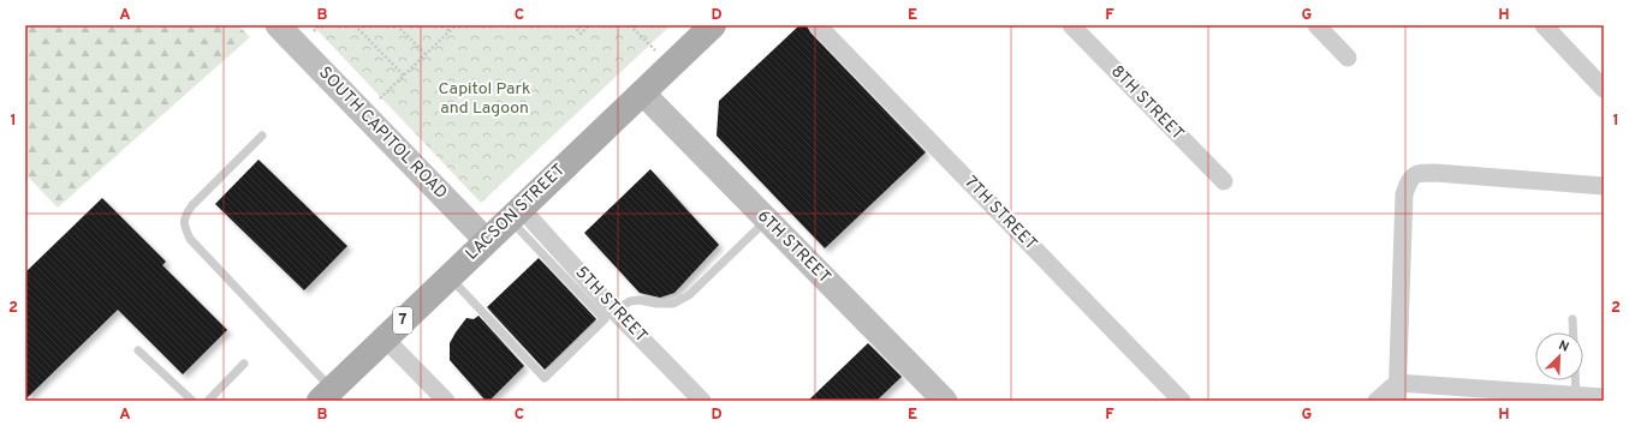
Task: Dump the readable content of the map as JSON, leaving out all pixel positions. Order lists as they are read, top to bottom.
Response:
{
  "streets": {
    "main road": ["LACSON STREET", "7"],
    "street": [
      "8TH STREET",
      "SOUTH CAPITOL ROAD",
      "7TH STREET",
      "6TH STREET",
      "5TH STREET"
    ]
  },
  "crossings": [
    ["SOUTH CAPITOL ROAD", "LACSON STREET"],
    ["LACSON STREET", "6TH STREET"],
    ["LACSON STREET", "5TH STREET"]
  ],
  "parks": ["Capitol Park and Lagoon"],
  "north": "top right",
  "grid": {
    "columns": [
      "A",
      "B",
      "C",
      "D",
      "E",
      "F",
      "G",
      "H"
    ],
    "rows": ["1", "2"]
  }
}
